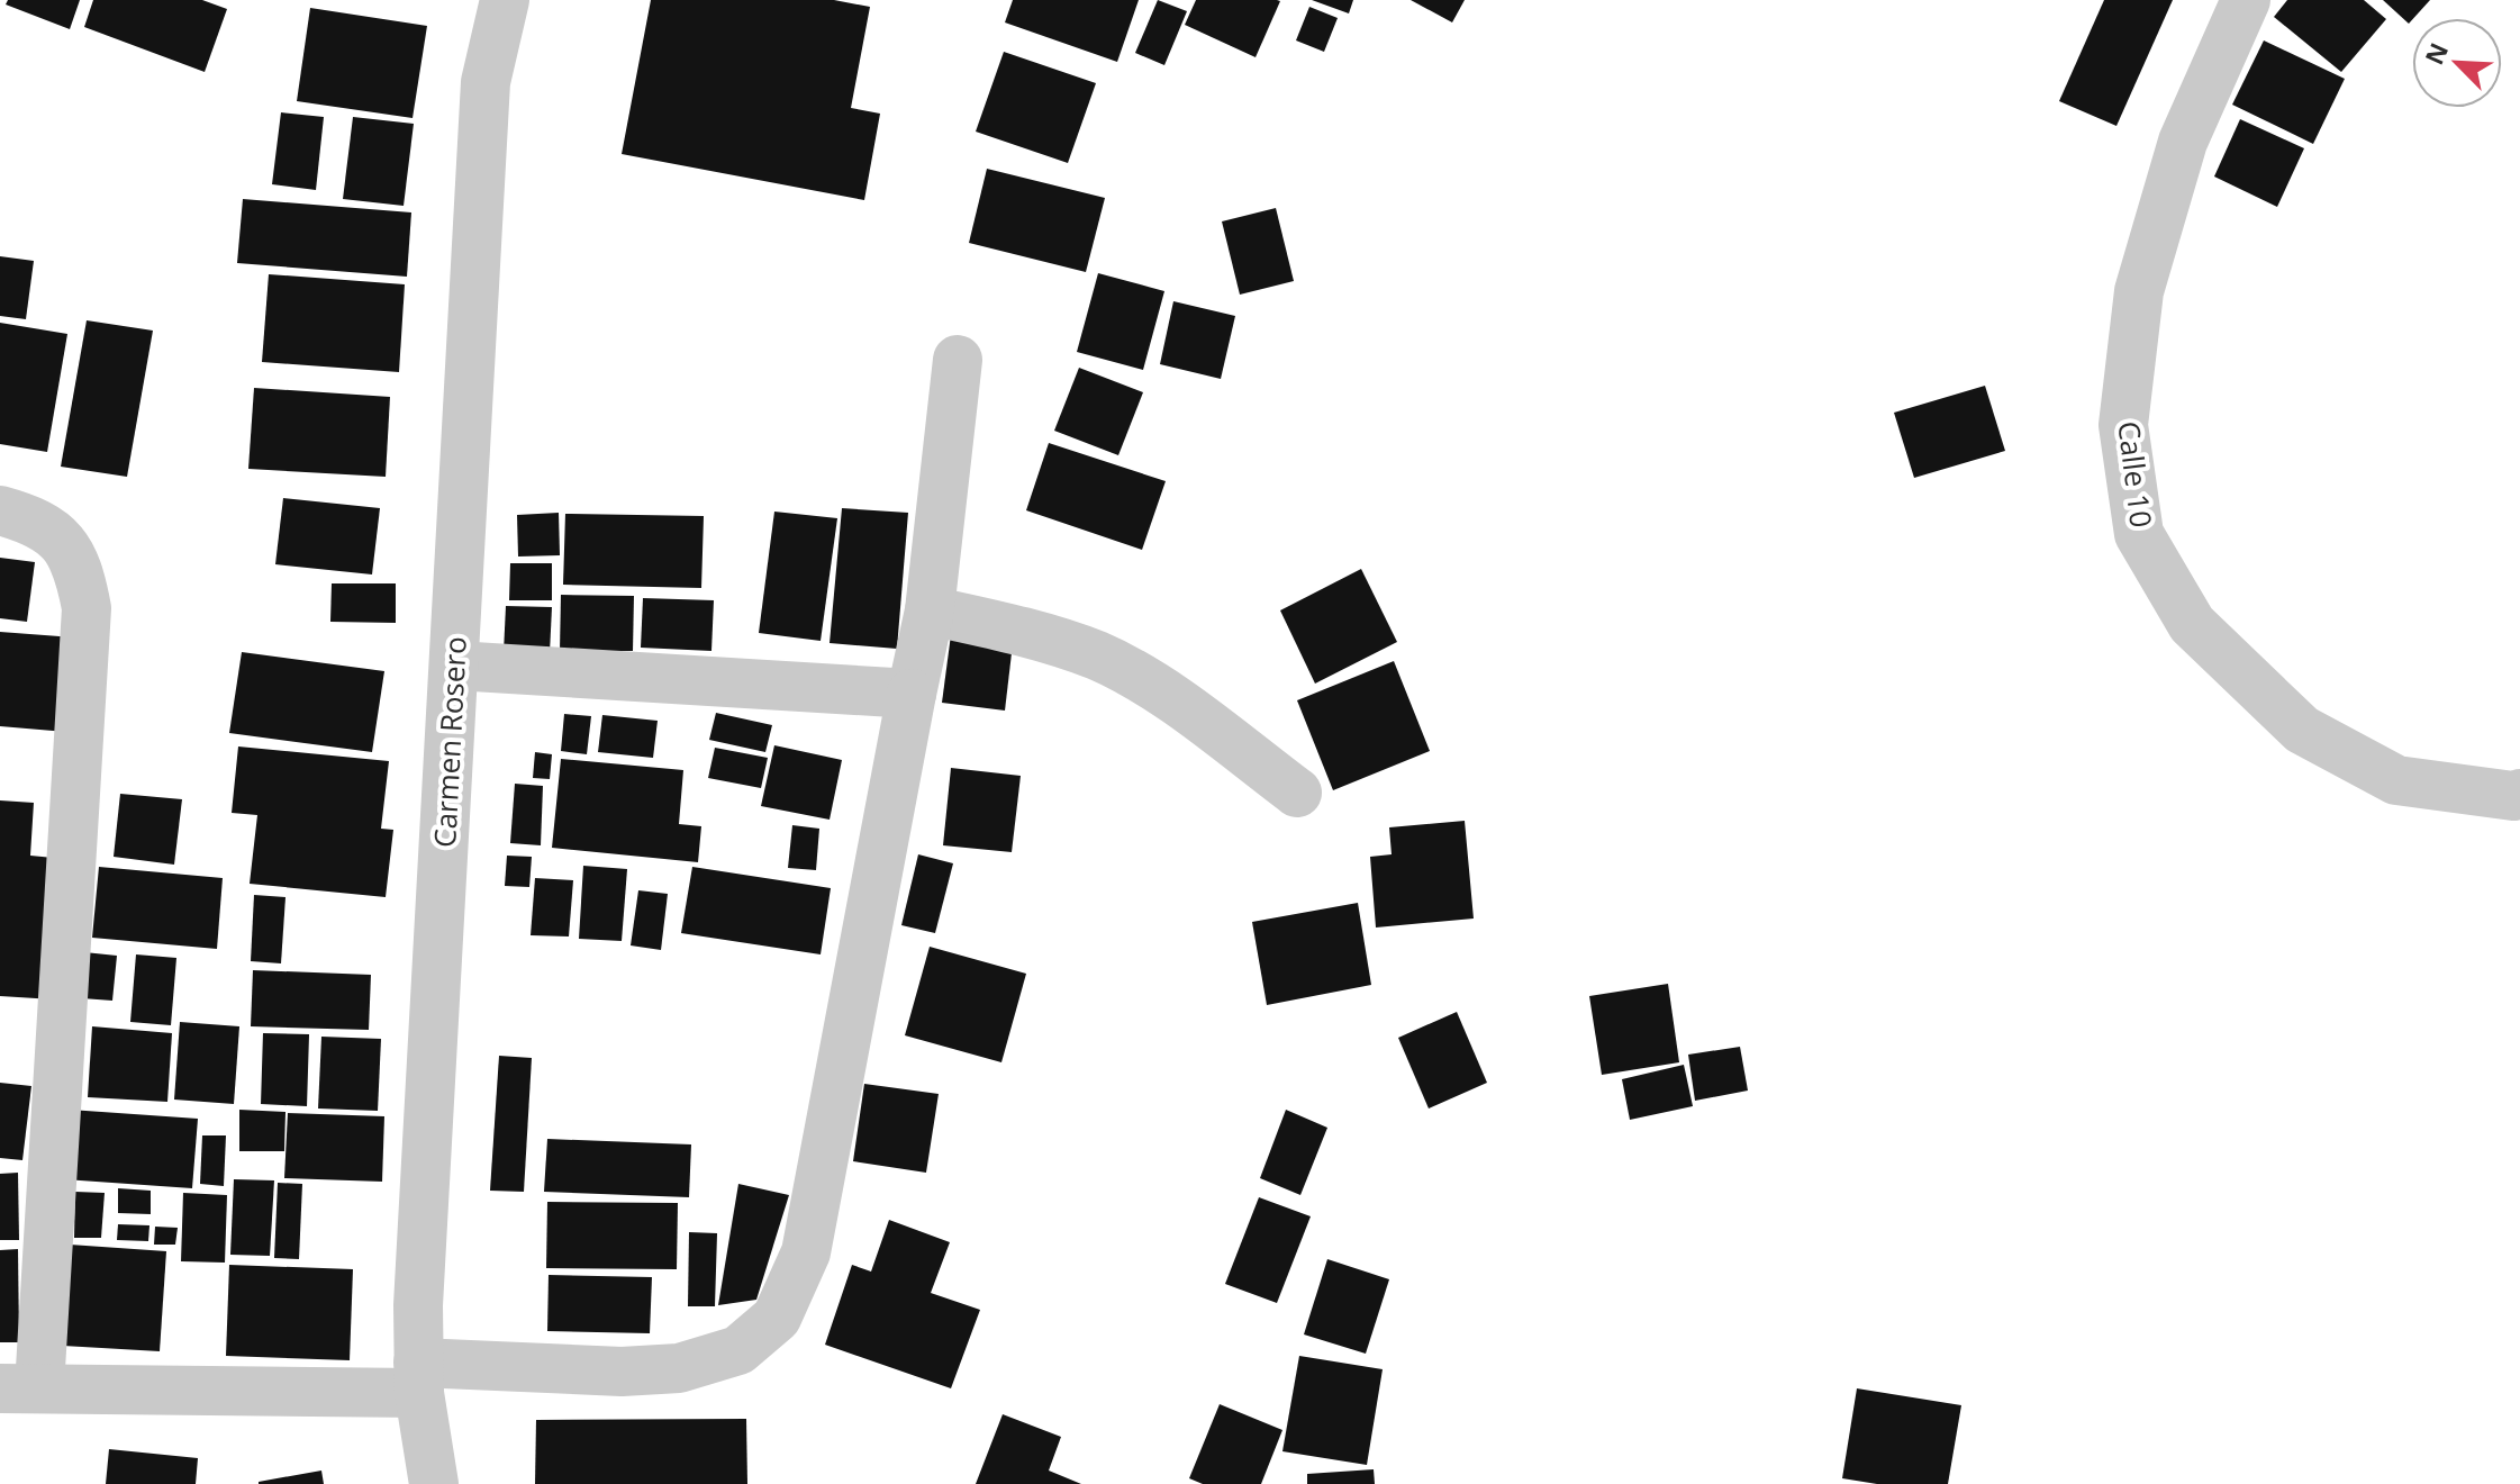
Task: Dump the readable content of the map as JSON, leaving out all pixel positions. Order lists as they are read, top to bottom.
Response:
{
  "streets": {
    "street": ["Calle 10", "Carmen Rosero"]
  },
  "north": "top left"
}
